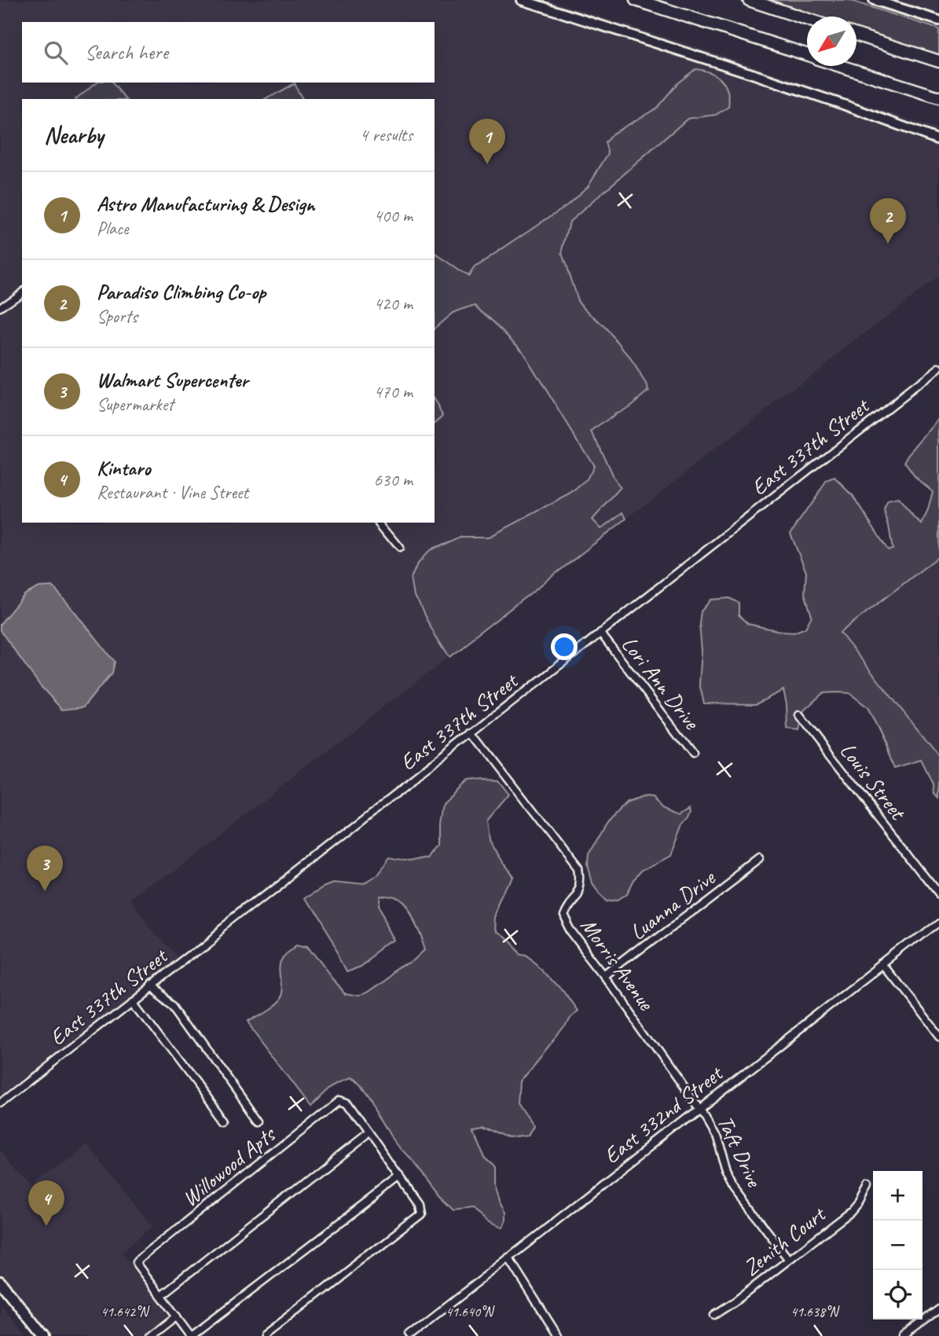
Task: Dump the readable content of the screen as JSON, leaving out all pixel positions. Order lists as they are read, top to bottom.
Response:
{
  "streets": {
    "street": [
      "East 337th Street",
      "Lori Ann Drive",
      "Louis Street",
      "Luanna Drive",
      "Morris Avenue",
      "East 332nd Street",
      "Taft Drive",
      "Willowood Apts",
      "Zenith Court"
    ]
  },
  "crossings": [
    ["East 337th Street", "Lori Ann Drive"],
    ["East 337th Street", "Morris Avenue"],
    ["Luanna Drive", "Morris Avenue"],
    ["Morris Avenue", "East 332nd Street"],
    ["Morris Avenue", "Taft Drive"],
    ["East 332nd Street", "Taft Drive"],
    ["Taft Drive", "Zenith Court"]
  ],
  "north": "bottom left",
  "page": {
    "search": "Search here",
    "heading": ["Nearby", "4 results"],
    "pins": [
      "1",
      "2",
      "3",
      "4"
    ],
    "list": [
      {
        "mark": "1",
        "name": "Astro Manufacturing & Design",
        "note": "Place",
        "value": "400 m"
      },
      {
        "mark": "2",
        "name": "Paradiso Climbing Co-op",
        "note": "Sports",
        "value": "420 m"
      },
      {
        "mark": "3",
        "name": "Walmart Supercenter",
        "note": "Supermarket",
        "value": "470 m"
      },
      {
        "mark": "4",
        "name": "Kintaro",
        "note": "Restaurant · Vine Street",
        "value": "630 m"
      }
    ],
    "map_buttons": ["+", "−"]
  },
  "coordinates": ["41.642°N", "41.640°N", "41.638°N"]
}
